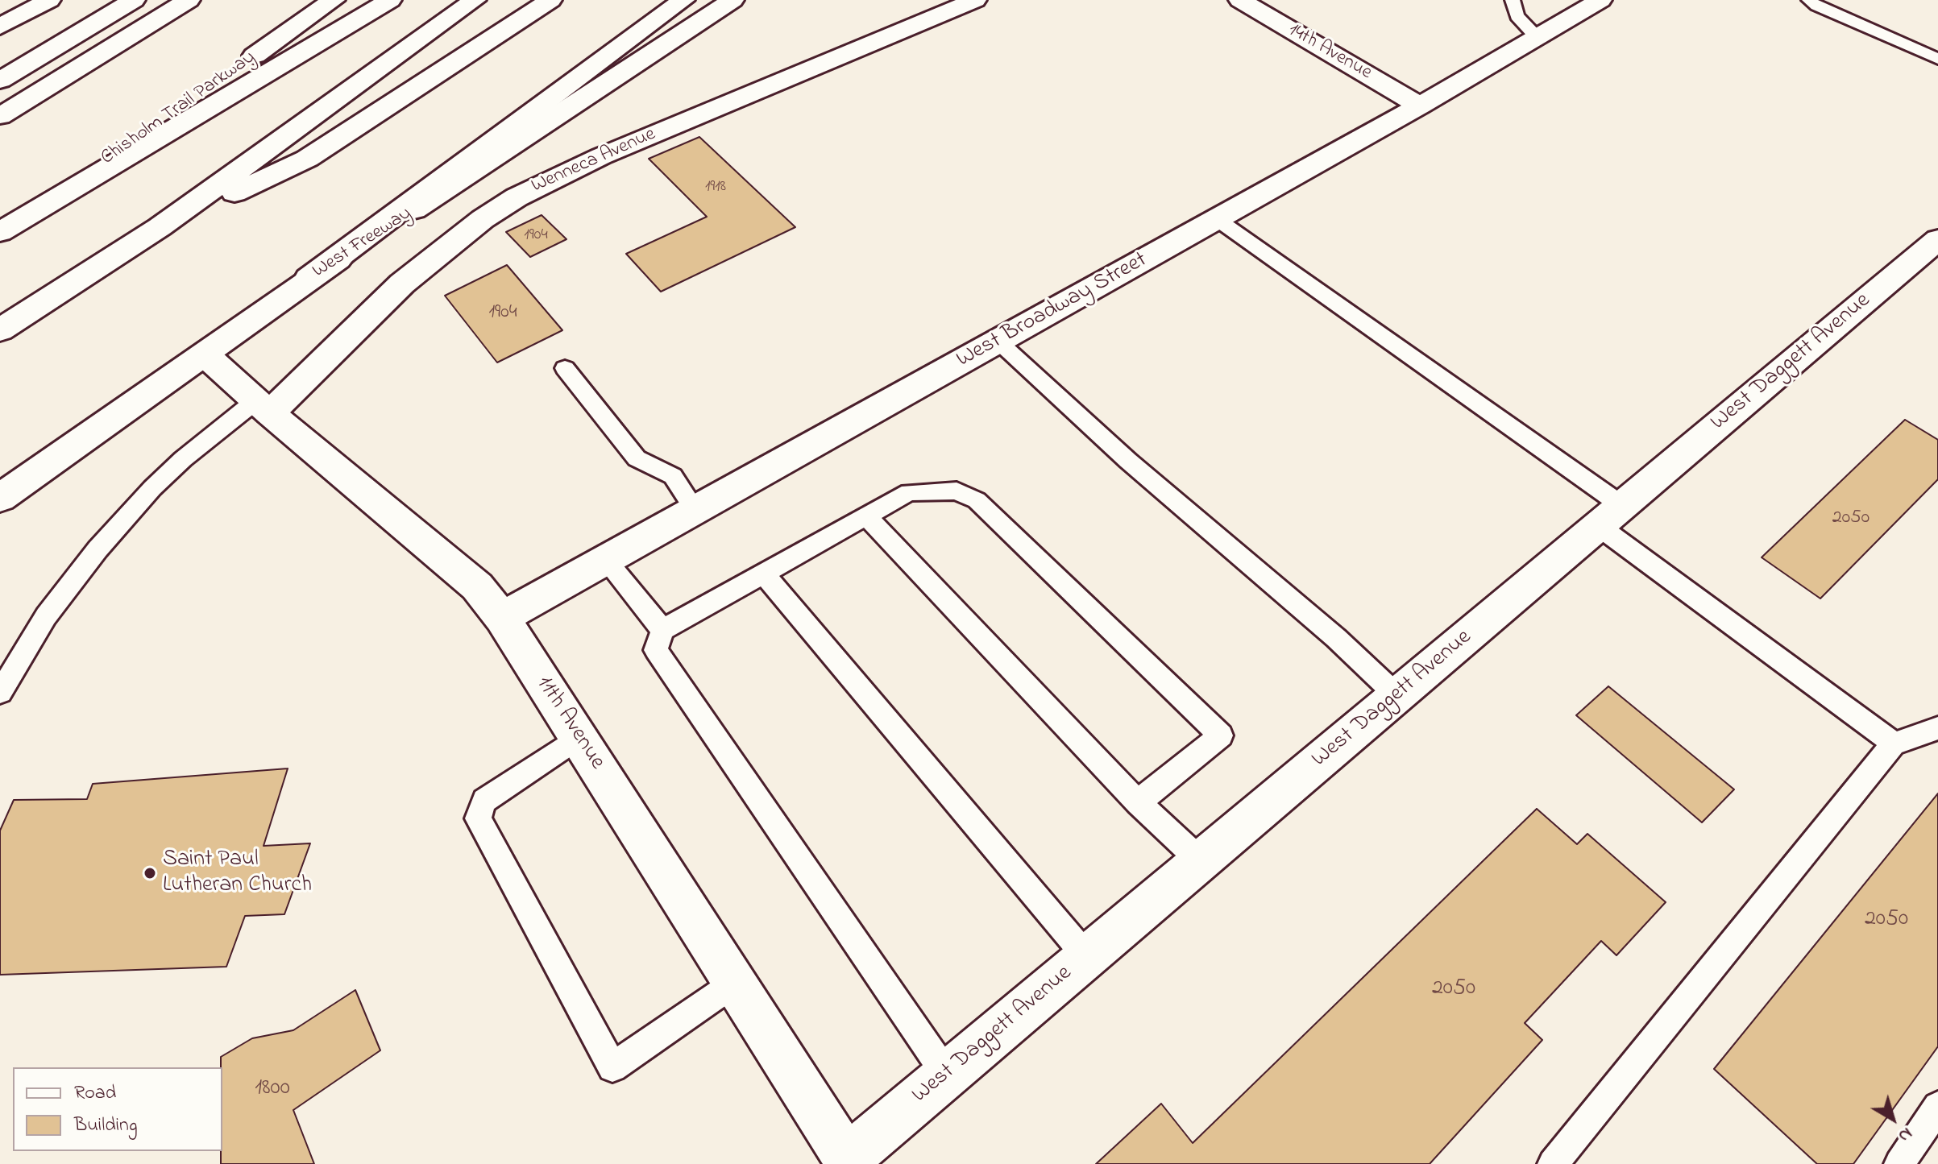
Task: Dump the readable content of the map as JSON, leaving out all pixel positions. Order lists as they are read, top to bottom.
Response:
{
  "streets": {
    "main road": [
      "14th Avenue",
      "Chisholm Trail Parkway",
      "Wenneca Avenue",
      "West Freeway",
      "West Broadway Street",
      "West Daggett Avenue",
      "11th Avenue"
    ]
  },
  "crossings": [
    ["14th Avenue", "West Broadway Street"],
    ["Wenneca Avenue", "11th Avenue"],
    ["West Freeway", "11th Avenue"],
    ["West Broadway Street", "11th Avenue"],
    ["West Daggett Avenue", "11th Avenue"]
  ],
  "places": ["Saint Paul Lutheran Church"],
  "house_numbers": [
    "1918",
    "1904",
    "1904",
    "2050",
    "2050",
    "2050",
    "1800"
  ],
  "legend": ["Road", "Building"],
  "north": "bottom right"
}
